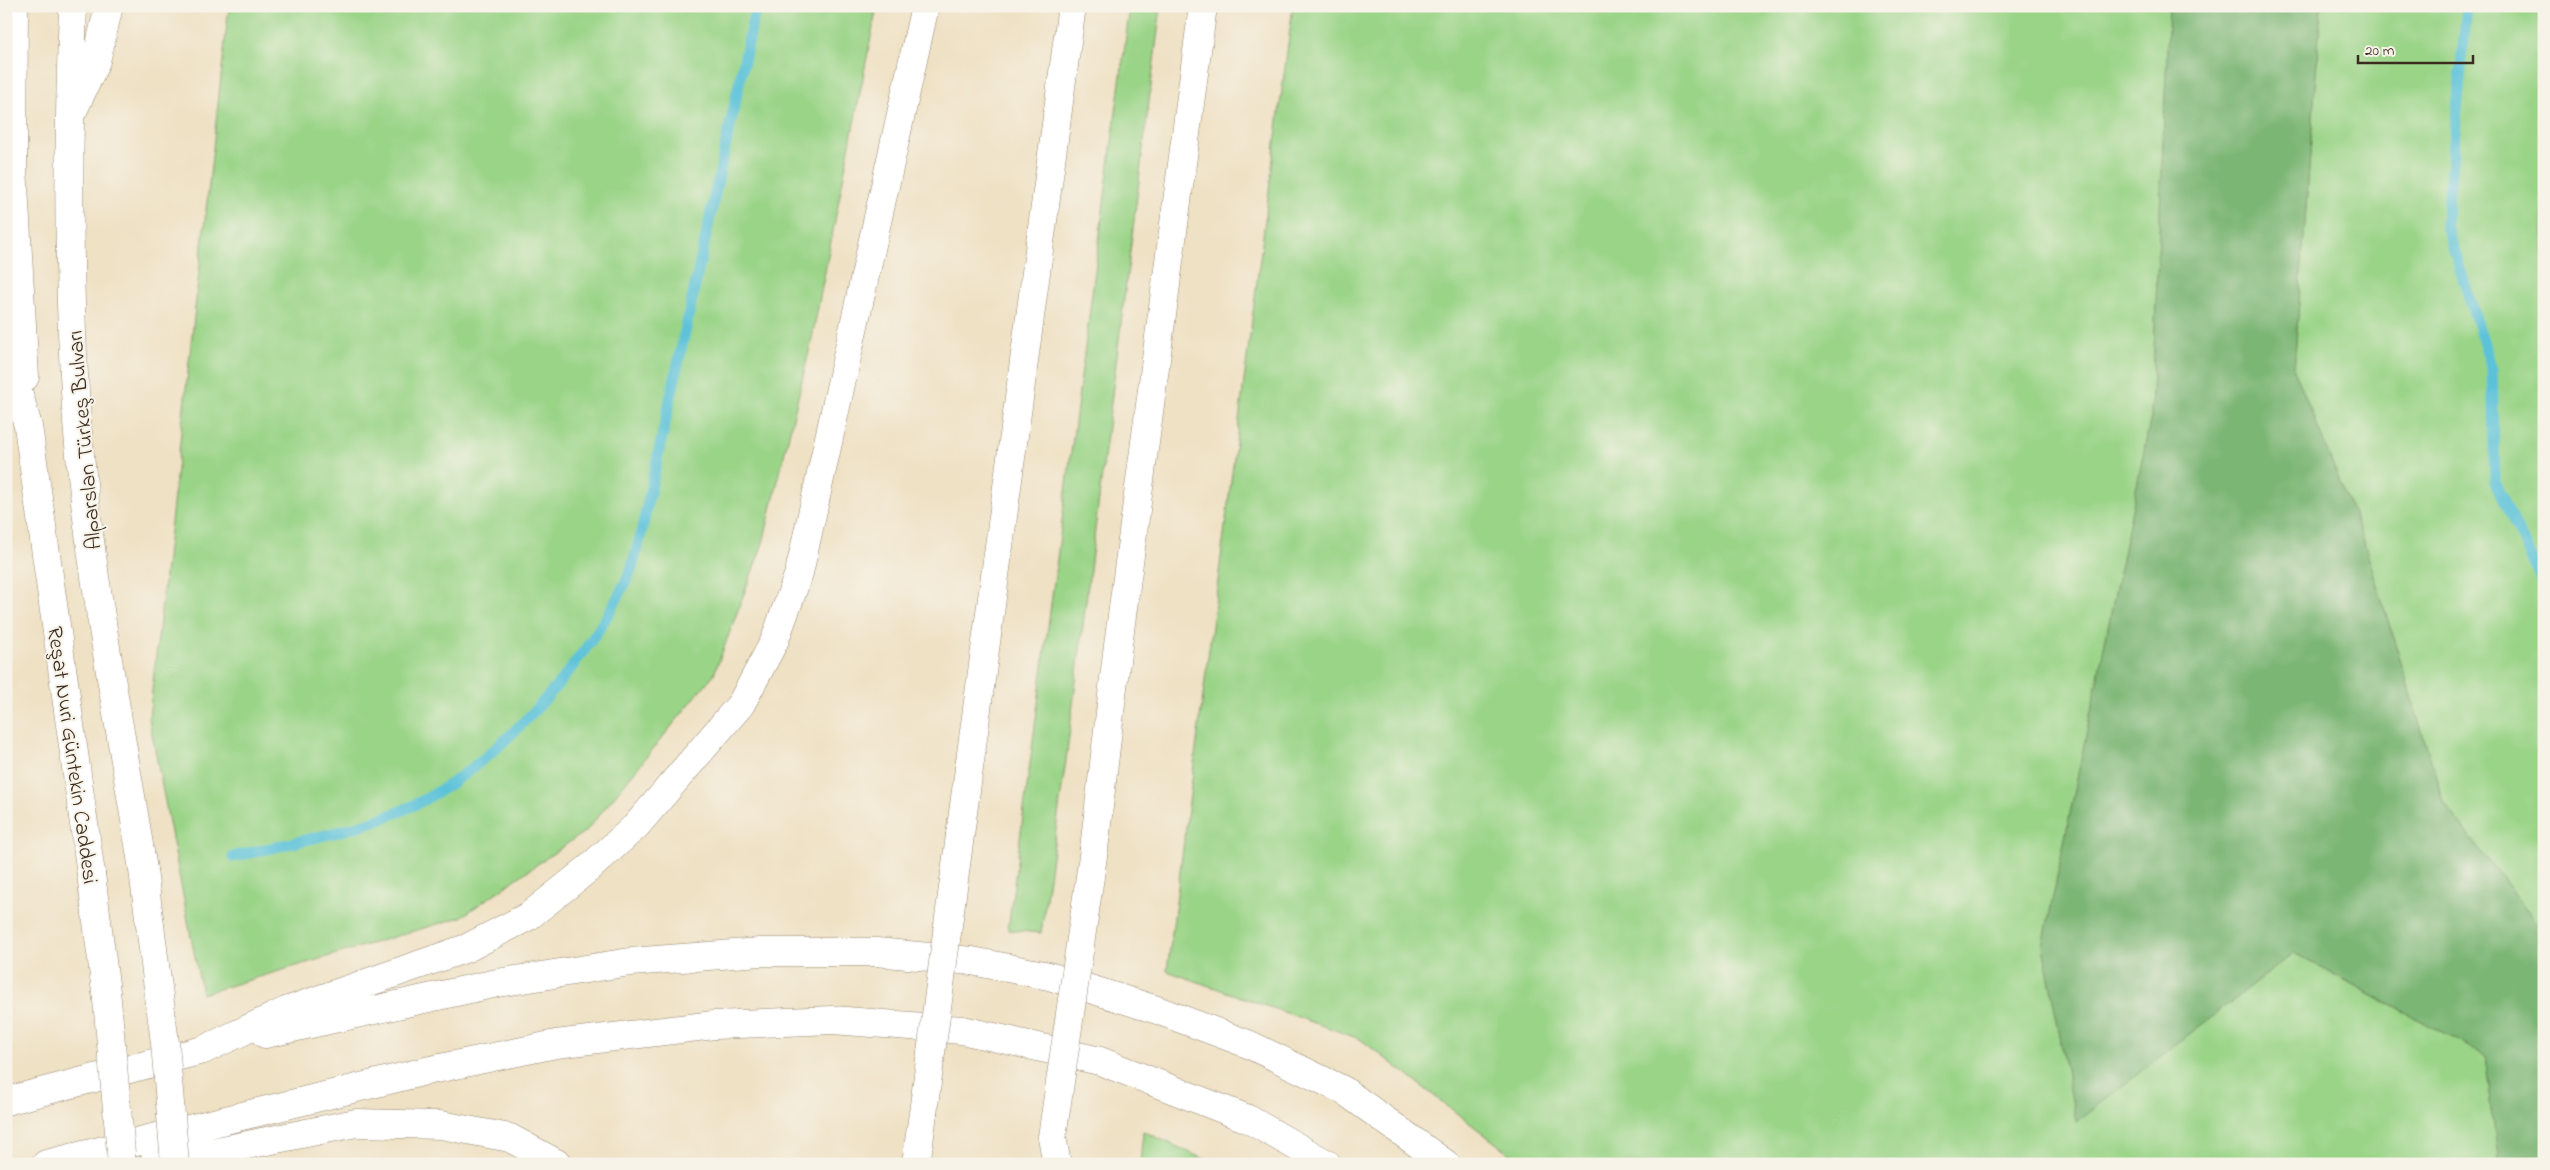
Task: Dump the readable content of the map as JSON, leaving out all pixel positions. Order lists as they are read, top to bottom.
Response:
{
  "streets": {
    "main road": ["Alparslan Türkeş Bulvarı", "Reşat Nuri Güntekin Caddesi"]
  },
  "scale_bar": "20 m"
}
